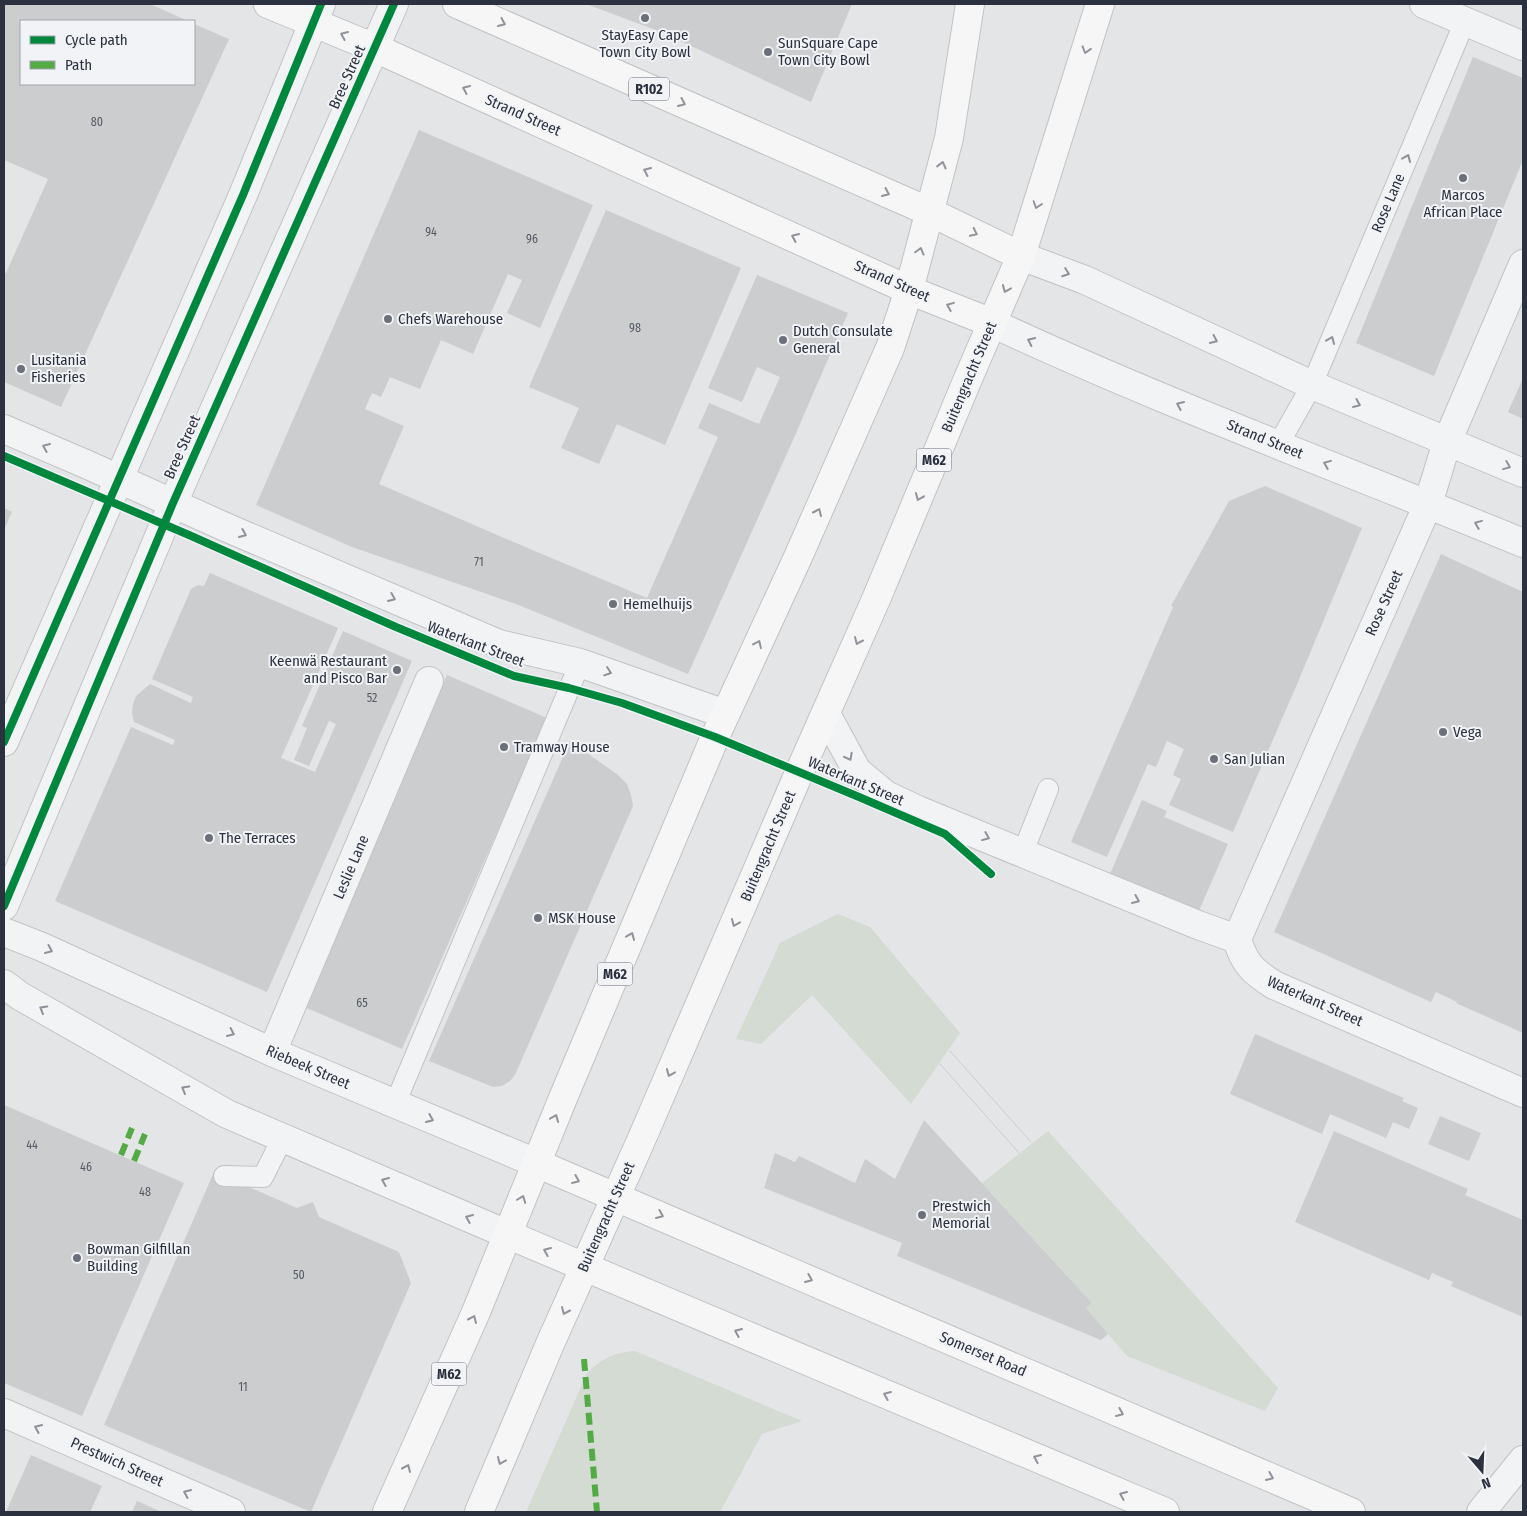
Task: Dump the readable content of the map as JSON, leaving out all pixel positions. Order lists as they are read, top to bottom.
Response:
{
  "streets": {
    "main road": [
      "R102",
      "Strand Street",
      "Buitengracht Street",
      "M62",
      "Riebeek Street",
      "Somerset Road"
    ],
    "street": [
      "Bree Street",
      "Rose Street",
      "Waterkant Street",
      "Leslie Lane",
      "Prestwich Street"
    ],
    "lane": ["Rose Lane"]
  },
  "crossings": [
    ["Bree Street", "Strand Street"],
    ["Bree Street", "Waterkant Street"],
    ["R102", "Buitengracht Street"],
    ["R102", "M62"],
    ["Strand Street", "Rose Lane"],
    ["Strand Street", "Buitengracht Street"],
    ["Strand Street", "M62"],
    ["Strand Street", "Rose Street"],
    ["Buitengracht Street", "Waterkant Street"],
    ["Buitengracht Street", "Riebeek Street"],
    ["Buitengracht Street", "Somerset Road"],
    ["M62", "Waterkant Street"],
    ["M62", "Riebeek Street"],
    ["Rose Street", "Waterkant Street"],
    ["Leslie Lane", "Riebeek Street"],
    ["Riebeek Street", "Somerset Road"]
  ],
  "one_way": ["Rose Lane", "Prestwich Street"],
  "places": [
    "StayEasy Cape Town City Bowl",
    "SunSquare Cape Town City Bowl",
    "Marcos African Place",
    "Chefs Warehouse",
    "Dutch Consulate General",
    "Lusitania Fisheries",
    "Hemelhuijs",
    "Keenwä Restaurant and Pisco Bar",
    "Vega",
    "Tramway House",
    "San Julian",
    "The Terraces",
    "MSK House",
    "Prestwich Memorial",
    "Bowman Gilfillan Building"
  ],
  "house_numbers": [
    "80",
    "94",
    "96",
    "98",
    "71",
    "52",
    "65",
    "44",
    "46",
    "48",
    "50",
    "11"
  ],
  "legend": ["Cycle path", "Path"],
  "north": "bottom"
}
